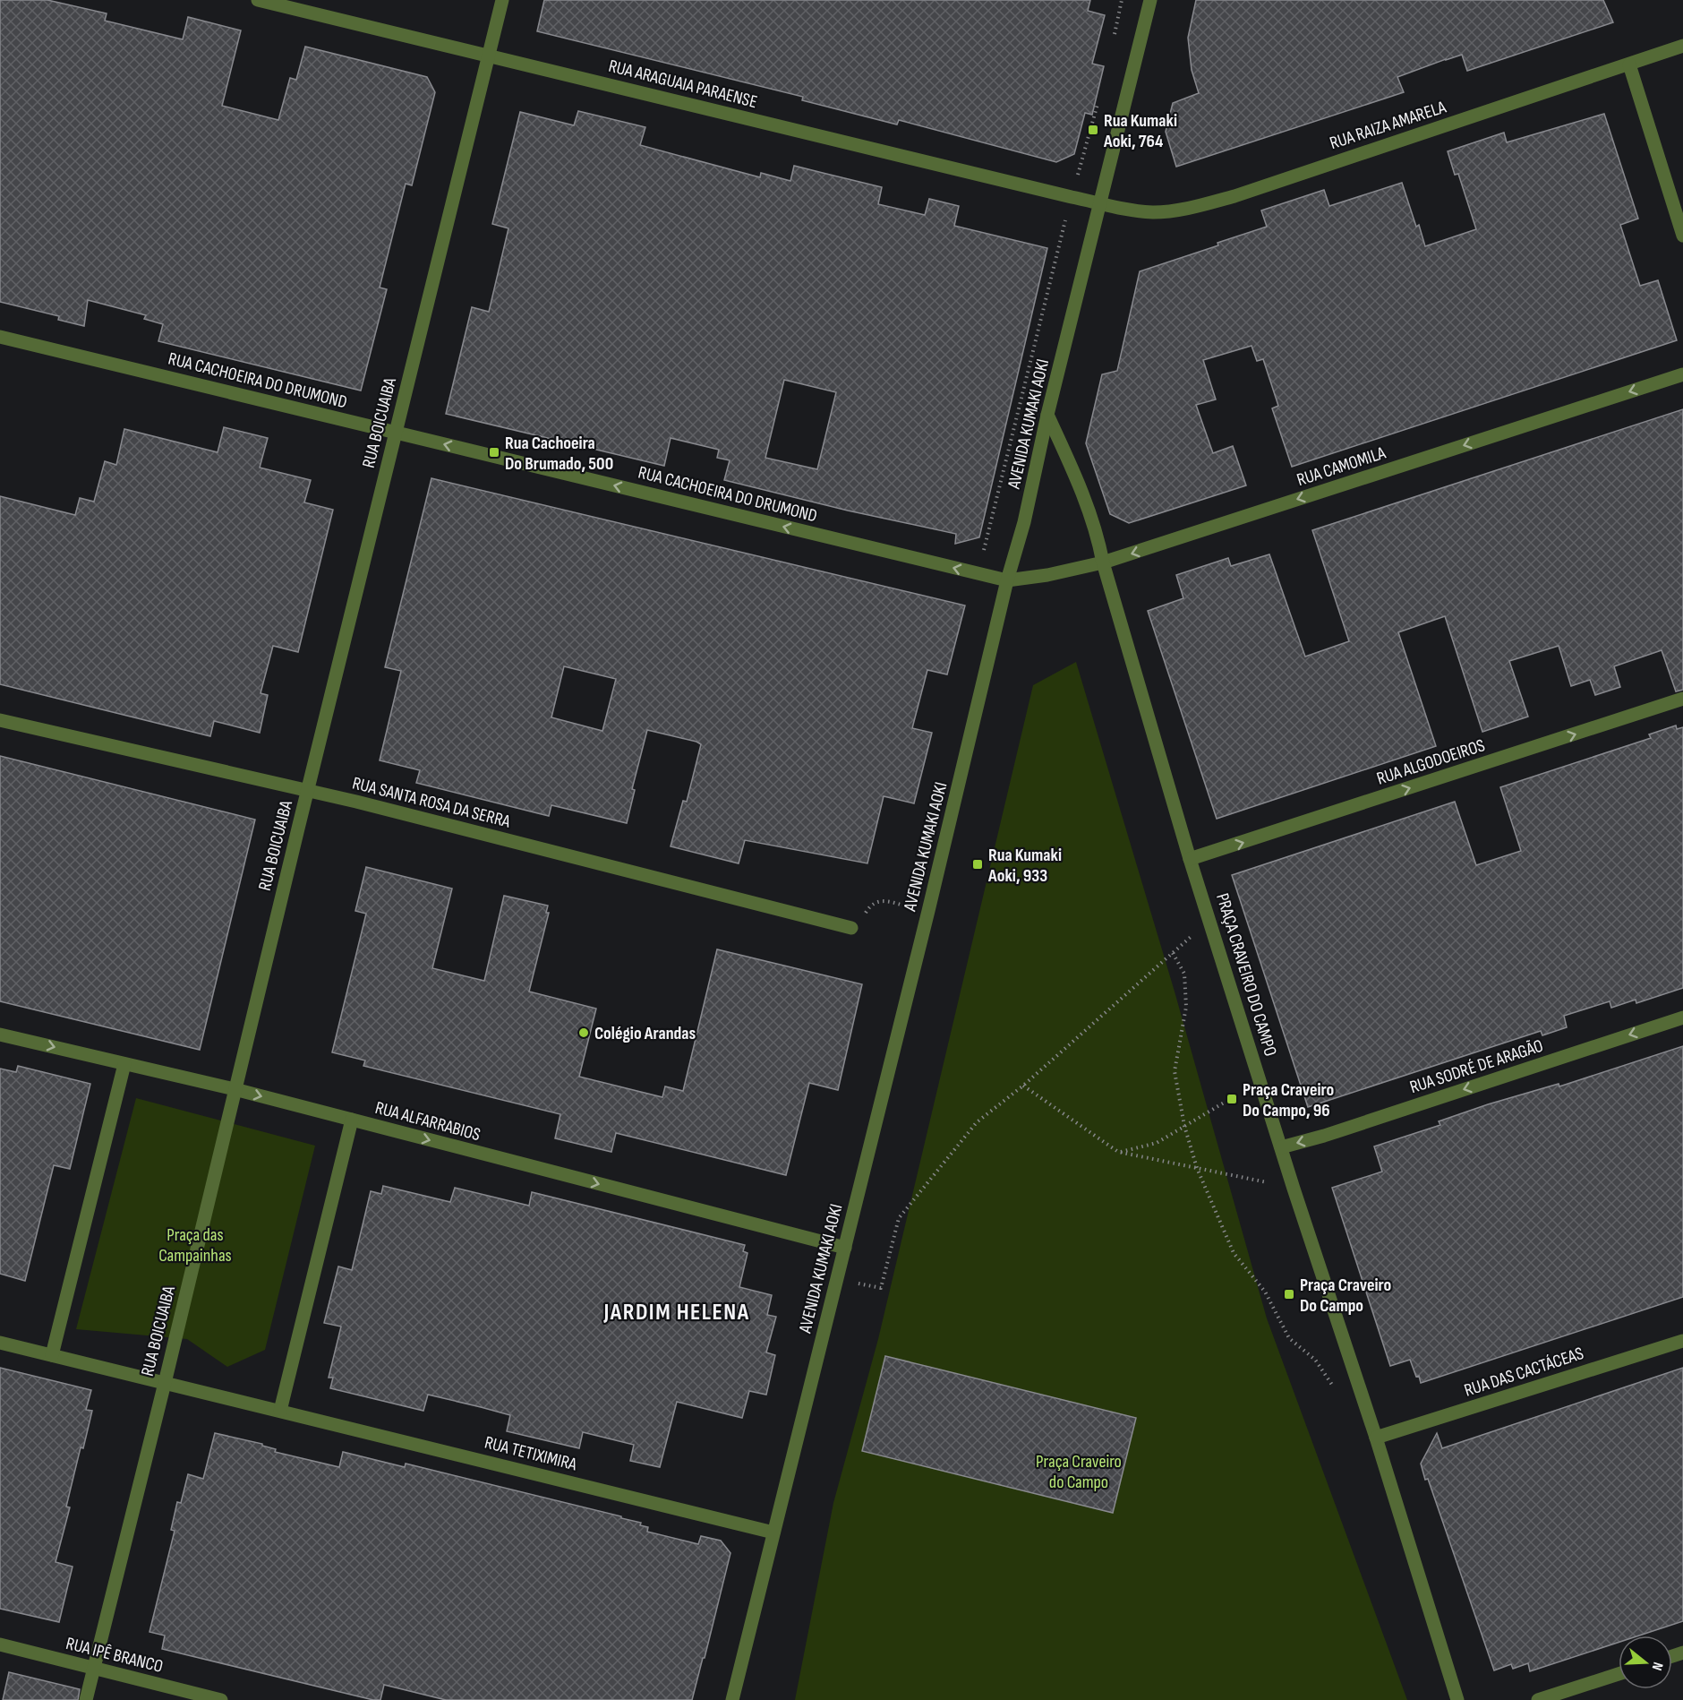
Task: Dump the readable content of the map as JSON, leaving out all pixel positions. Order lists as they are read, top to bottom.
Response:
{
  "streets": {
    "street": [
      "RUA ARAGUAIA PARAENSE",
      "RUA RAIZA AMARELA",
      "RUA CACHOEIRA DO DRUMOND",
      "RUA BOICUAIBA",
      "AVENIDA KUMAKI AOKI",
      "RUA CAMOMILA",
      "RUA ALGODOEIROS",
      "RUA SANTA ROSA DA SERRA",
      "PRAÇA CRAVEIRO DO CAMPO",
      "RUA SODRÉ DE ARAGÃO",
      "RUA ALFARRABIOS",
      "RUA DAS CACTÁCEAS",
      "RUA TETIXIMIRA",
      "RUA IPÊ BRANCO"
    ]
  },
  "crossings": [
    ["RUA ARAGUAIA PARAENSE", "RUA RAIZA AMARELA"],
    ["RUA ARAGUAIA PARAENSE", "RUA BOICUAIBA"],
    ["RUA ARAGUAIA PARAENSE", "AVENIDA KUMAKI AOKI"],
    ["RUA RAIZA AMARELA", "AVENIDA KUMAKI AOKI"],
    ["RUA CACHOEIRA DO DRUMOND", "RUA BOICUAIBA"],
    ["RUA CACHOEIRA DO DRUMOND", "AVENIDA KUMAKI AOKI"],
    ["RUA CACHOEIRA DO DRUMOND", "RUA CAMOMILA"],
    ["RUA BOICUAIBA", "RUA SANTA ROSA DA SERRA"],
    ["RUA BOICUAIBA", "RUA ALFARRABIOS"],
    ["RUA BOICUAIBA", "RUA IPÊ BRANCO"],
    ["AVENIDA KUMAKI AOKI", "RUA CAMOMILA"],
    ["AVENIDA KUMAKI AOKI", "PRAÇA CRAVEIRO DO CAMPO"],
    ["AVENIDA KUMAKI AOKI", "RUA ALFARRABIOS"],
    ["AVENIDA KUMAKI AOKI", "RUA TETIXIMIRA"],
    ["RUA CAMOMILA", "PRAÇA CRAVEIRO DO CAMPO"],
    ["RUA ALGODOEIROS", "PRAÇA CRAVEIRO DO CAMPO"],
    ["PRAÇA CRAVEIRO DO CAMPO", "RUA SODRÉ DE ARAGÃO"],
    ["PRAÇA CRAVEIRO DO CAMPO", "RUA DAS CACTÁCEAS"]
  ],
  "one_way": [
    "RUA CACHOEIRA DO DRUMOND",
    "RUA CAMOMILA",
    "RUA ALGODOEIROS",
    "RUA SODRÉ DE ARAGÃO",
    "RUA ALFARRABIOS"
  ],
  "districts": ["JARDIM HELENA"],
  "parks": ["Praça das Campainhas", "Praça Craveiro do Campo"],
  "places": {
    "transit": [
      "Rua Kumaki Aoki, 764",
      "Rua Cachoeira Do Brumado, 500",
      "Rua Kumaki Aoki, 933",
      "Praça Craveiro Do Campo, 96",
      "Praça Craveiro Do Campo"
    ],
    "other": ["Colégio Arandas"]
  },
  "north": "right"
}
